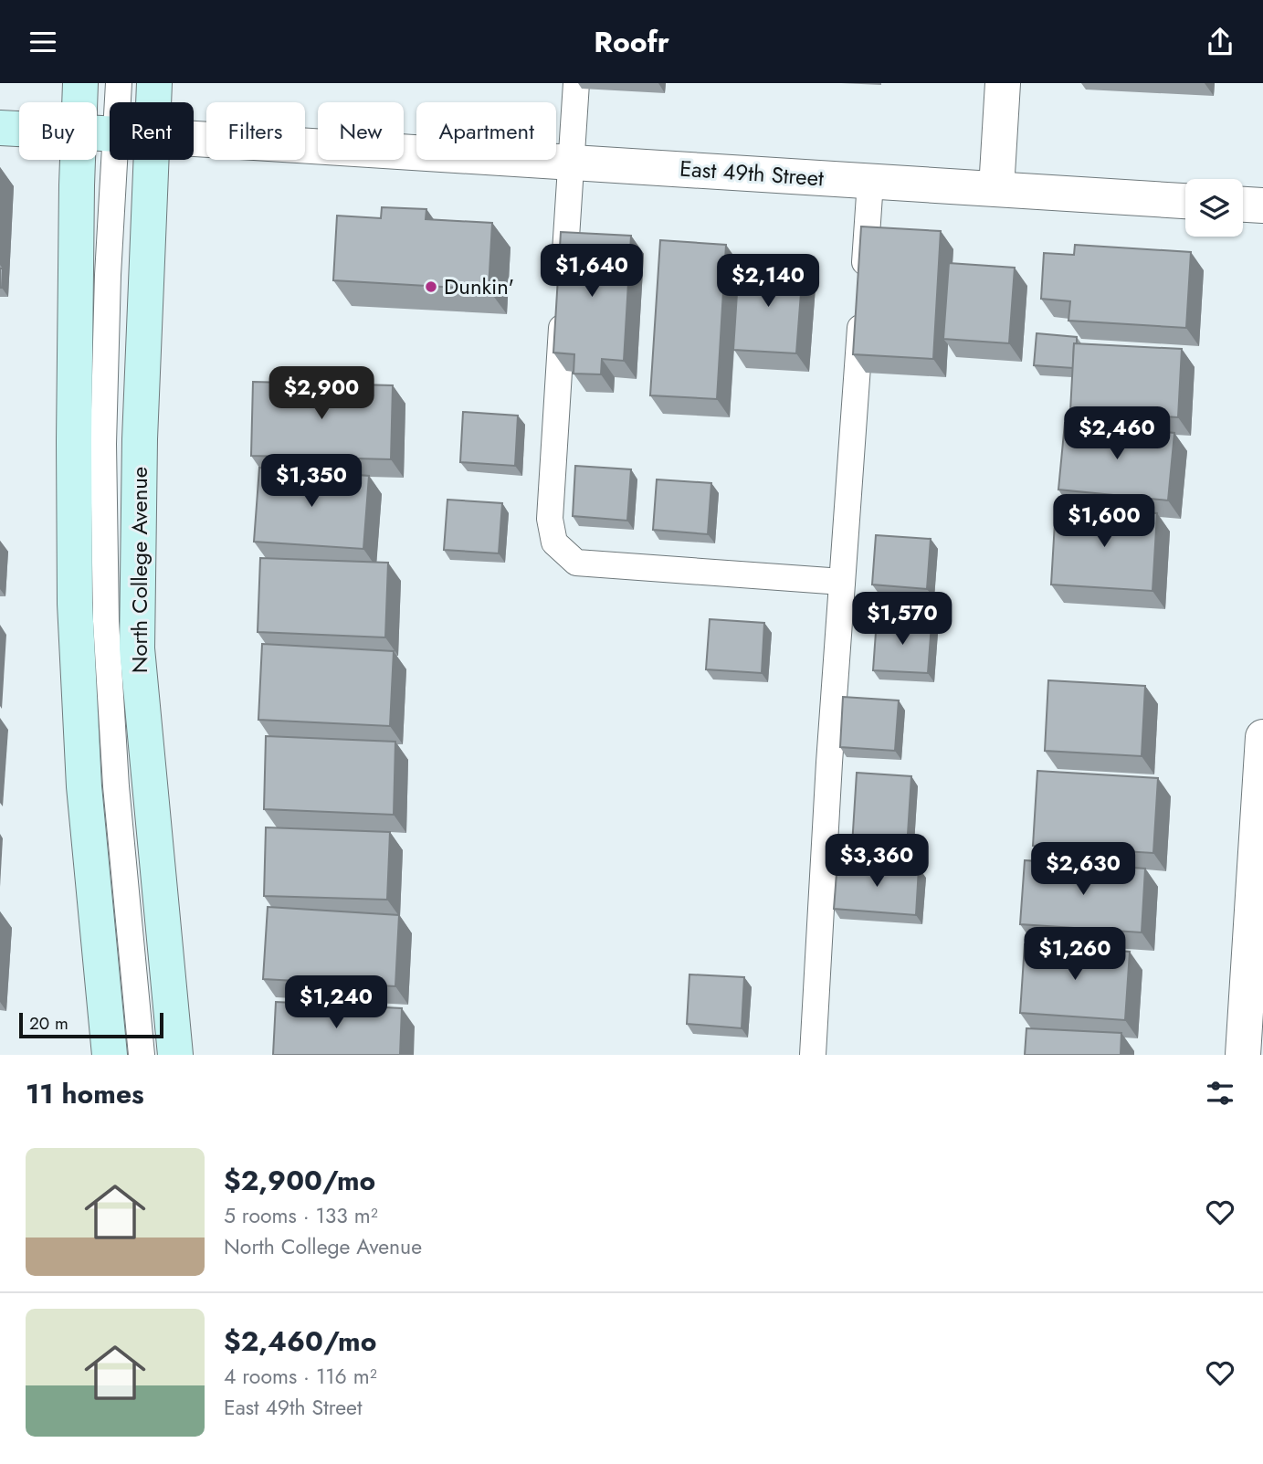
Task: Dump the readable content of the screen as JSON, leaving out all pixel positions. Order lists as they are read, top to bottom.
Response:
{
  "streets": {
    "main road": ["East 49th Street", "North College Avenue"]
  },
  "places": ["Dunkin'"],
  "scale_bar": "20 m",
  "page": {
    "header": "Roofr",
    "chip": [
      "Buy",
      "Rent",
      "Filters",
      "New",
      "Apartment"
    ],
    "price": [
      "$1,640",
      "$2,140",
      "$2,900",
      "$2,460",
      "$1,350",
      "$1,600",
      "$1,570",
      "$3,360",
      "$2,630",
      "$1,260",
      "$1,240"
    ],
    "scale": "20 m",
    "heading": "11 homes",
    "list": [
      {
        "name": "$2,900/mo",
        "note": "5 rooms · 133 m² · North College Avenue"
      },
      {
        "name": "$2,460/mo",
        "note": "4 rooms · 116 m² · East 49th Street"
      }
    ]
  }
}
